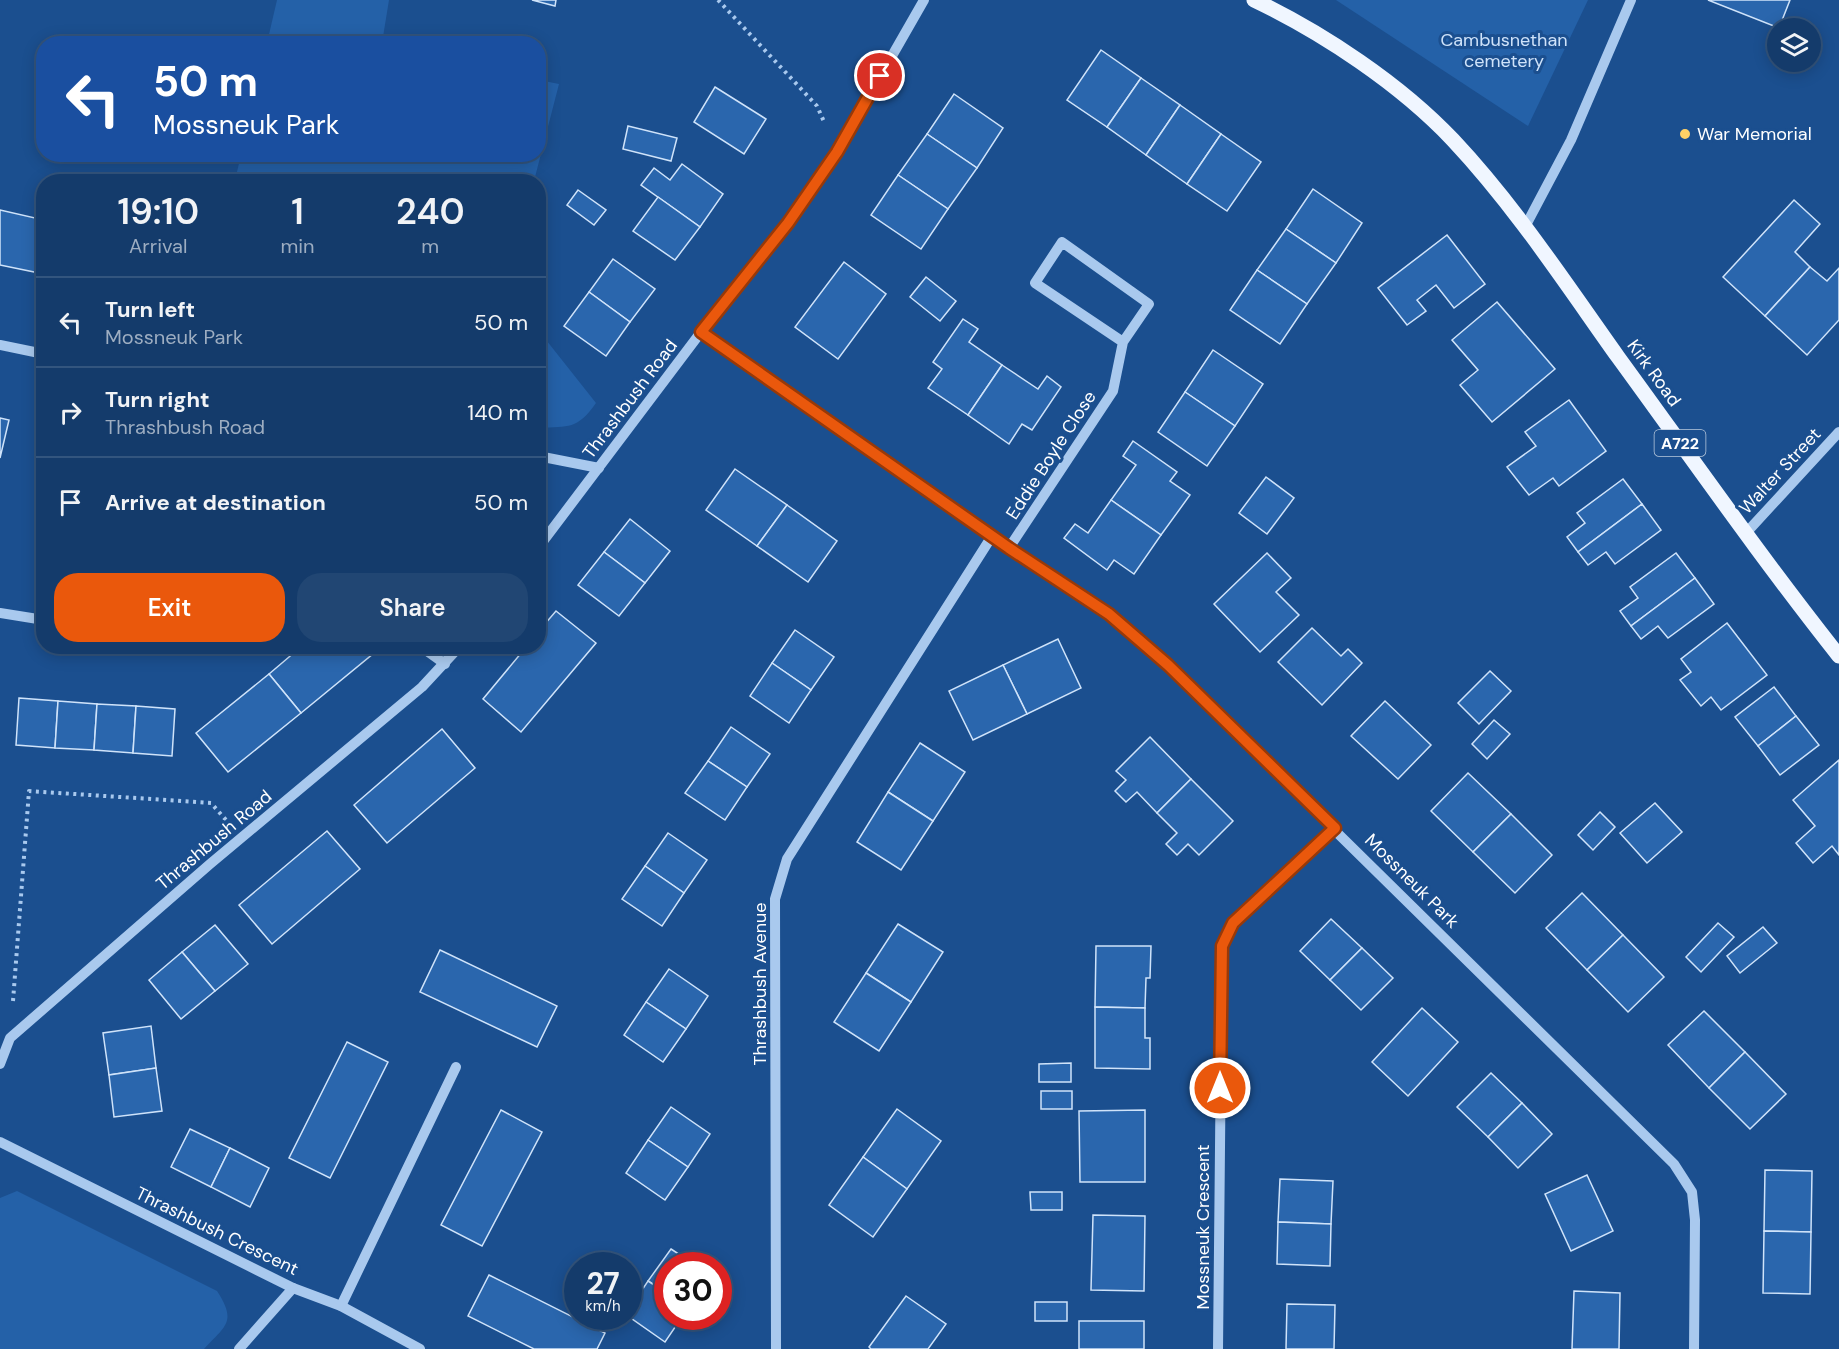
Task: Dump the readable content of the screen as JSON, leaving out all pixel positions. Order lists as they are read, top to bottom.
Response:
{
  "streets": {
    "main road": ["Kirk Road", "A722"],
    "street": [
      "Thrashbush Road",
      "Eddie Boyle Close",
      "Walter Street",
      "Mossneuk Park",
      "Thrashbush Avenue",
      "Mossneuk Crescent",
      "Thrashbush Crescent"
    ]
  },
  "crossings": [
    ["Kirk Road", "A722"],
    ["Kirk Road", "Walter Street"],
    ["Thrashbush Road", "Mossneuk Park"],
    ["Eddie Boyle Close", "Mossneuk Park"],
    ["Mossneuk Park", "Thrashbush Avenue"],
    ["Mossneuk Park", "Mossneuk Crescent"]
  ],
  "parks": ["Cambusnethan cemetery"],
  "places": ["War Memorial"],
  "page": {
    "turn": ["50 m", "Mossneuk Park"],
    "eta": [
      "19:10",
      "Arrival",
      "1",
      "min",
      "240",
      "m"
    ],
    "list": [
      {
        "name": "Turn left",
        "note": "Mossneuk Park",
        "value": "50 m"
      },
      {
        "name": "Turn right",
        "note": "Thrashbush Road",
        "value": "140 m"
      },
      {
        "name": "Arrive at destination",
        "value": "50 m"
      }
    ],
    "buttons": ["Exit", "Share"],
    "speed": "27 km/h",
    "limit": "30"
  }
}
